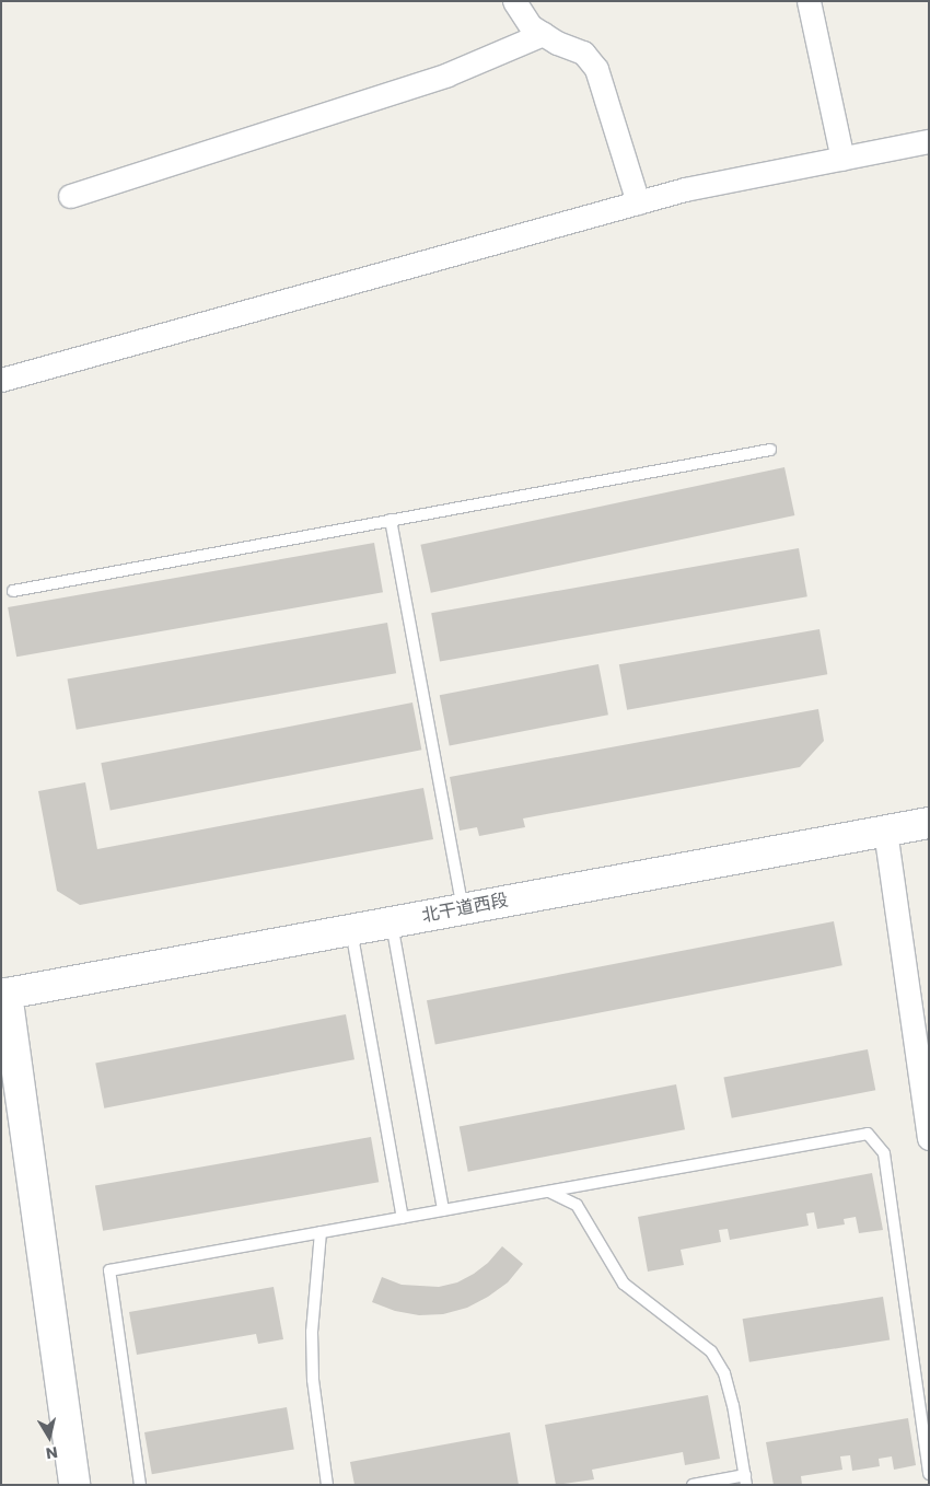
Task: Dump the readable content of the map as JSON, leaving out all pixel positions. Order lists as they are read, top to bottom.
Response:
{
  "streets": {
    "street": ["北干道西段"]
  },
  "north": "bottom"
}
